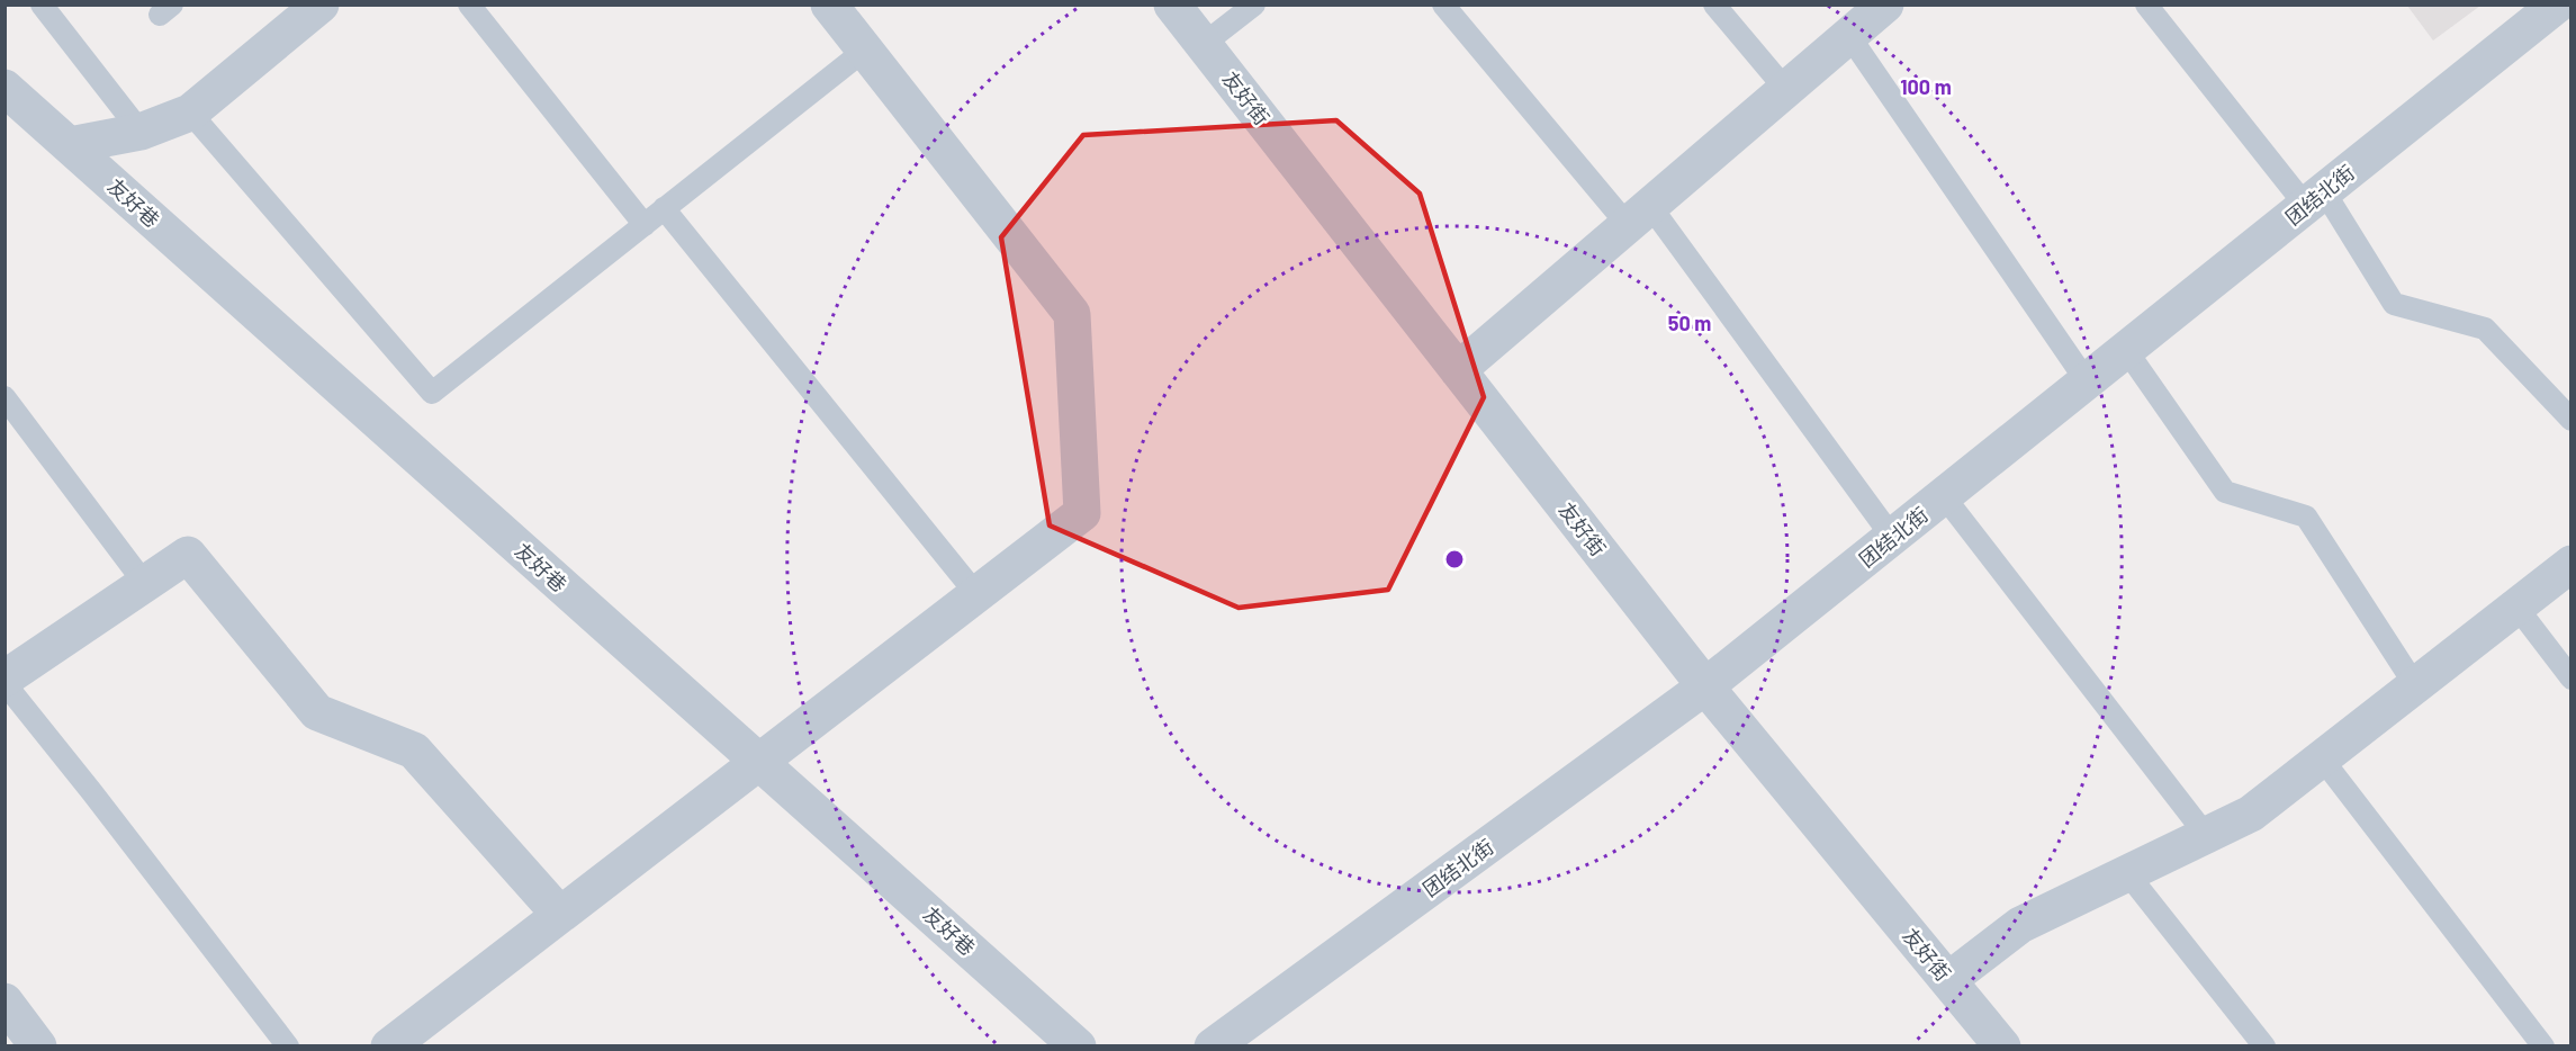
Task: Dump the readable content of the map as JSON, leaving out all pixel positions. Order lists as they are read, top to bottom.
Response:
{
  "streets": {
    "street": ["友好街", "团结北街", "友好巷"]
  },
  "crossings": [
    ["友好街", "团结北街"]
  ],
  "rings": ["100 m", "50 m"]
}
